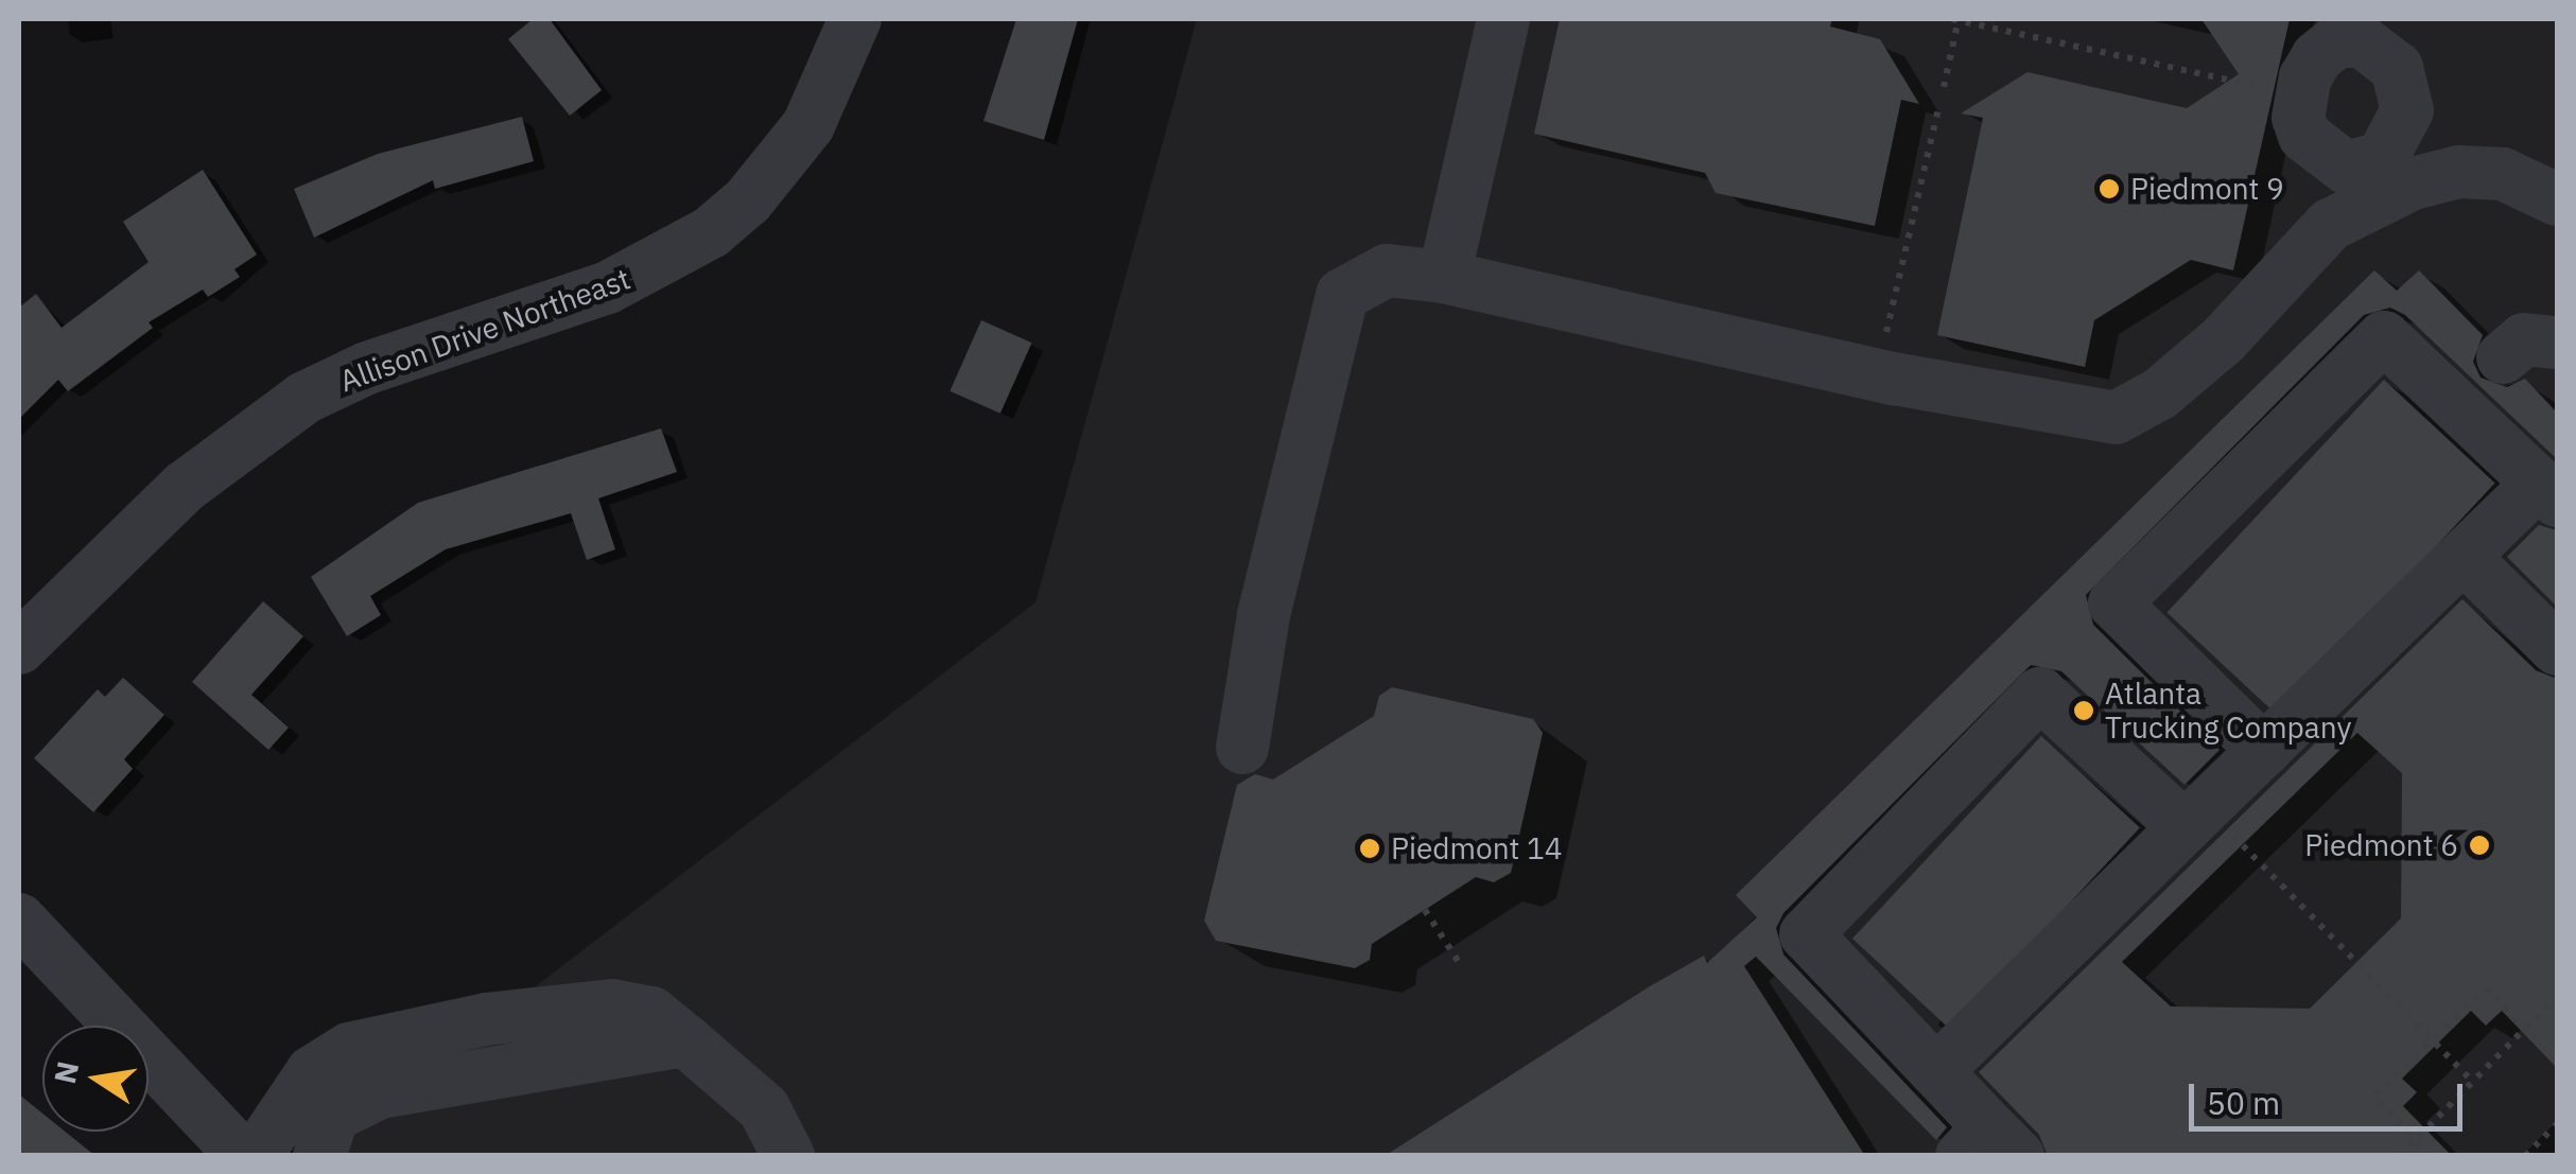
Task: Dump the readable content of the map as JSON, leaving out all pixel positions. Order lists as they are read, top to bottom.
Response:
{
  "streets": {
    "street": ["Allison Drive Northeast"]
  },
  "places": [
    "Piedmont 9",
    "Atlanta Trucking Company",
    "Piedmont 6",
    "Piedmont 14"
  ],
  "scale_bar": "50 m",
  "north": "left"
}
